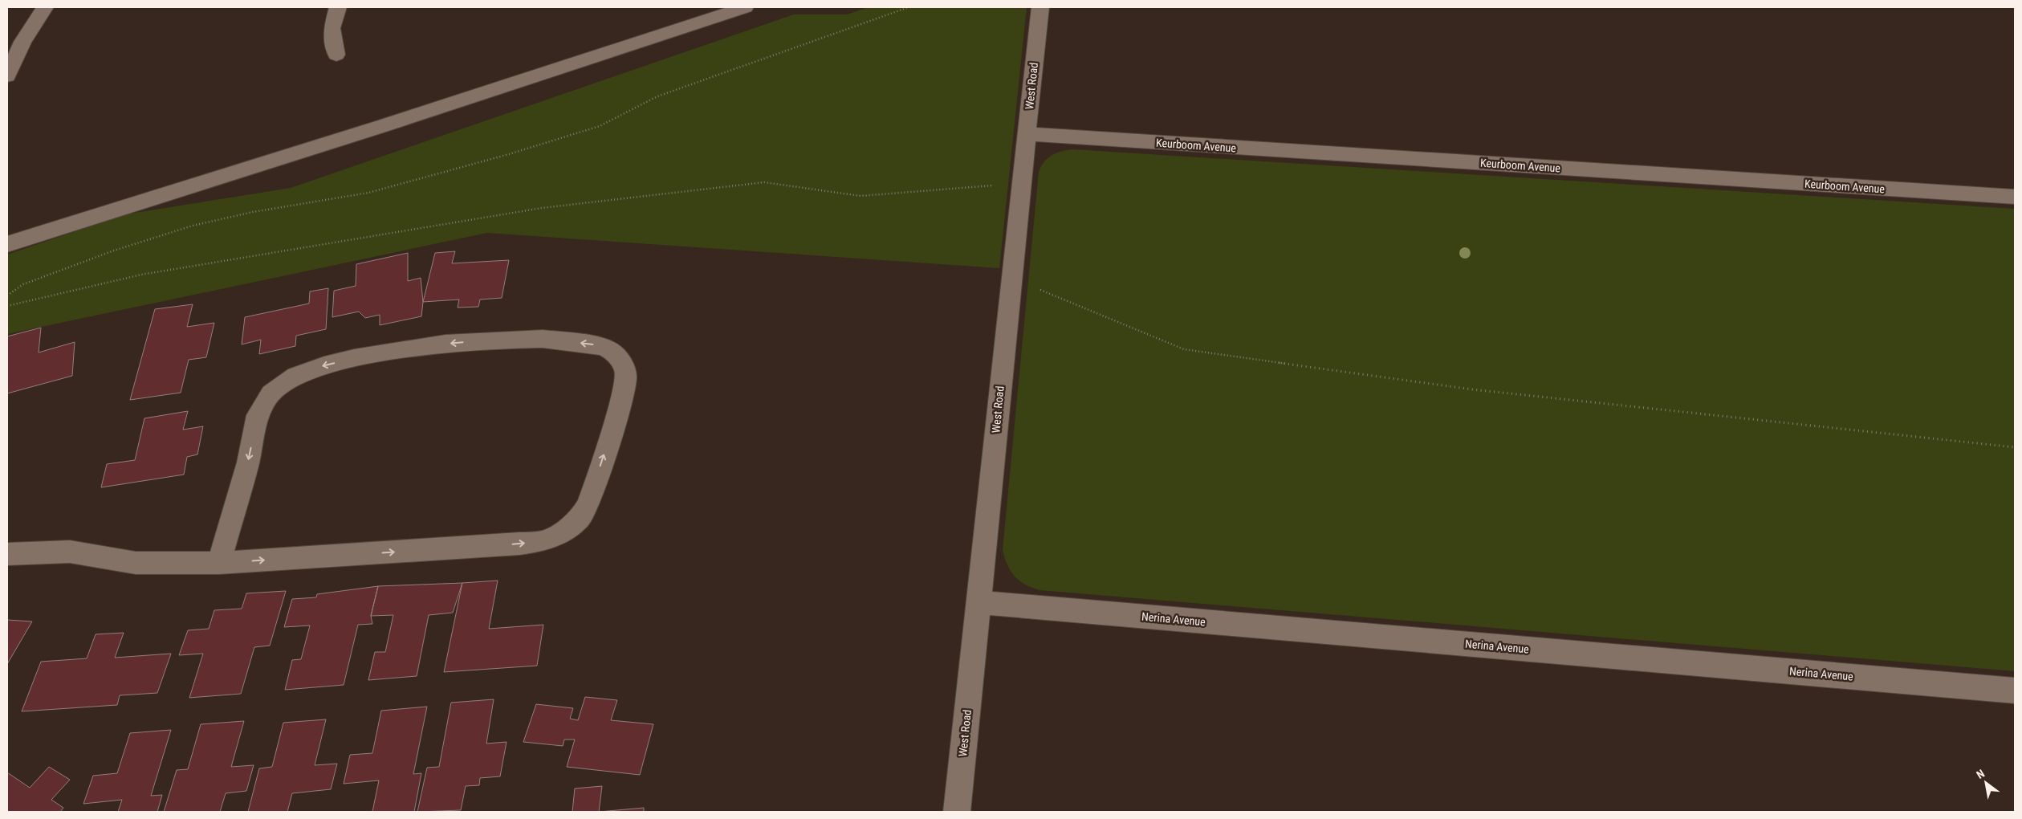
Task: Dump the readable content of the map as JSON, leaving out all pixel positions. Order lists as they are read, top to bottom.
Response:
{
  "streets": {
    "street": ["West Road", "Keurboom Avenue", "Nerina Avenue"]
  },
  "crossings": [
    ["West Road", "Keurboom Avenue"],
    ["West Road", "Nerina Avenue"]
  ],
  "north": "top left"
}
